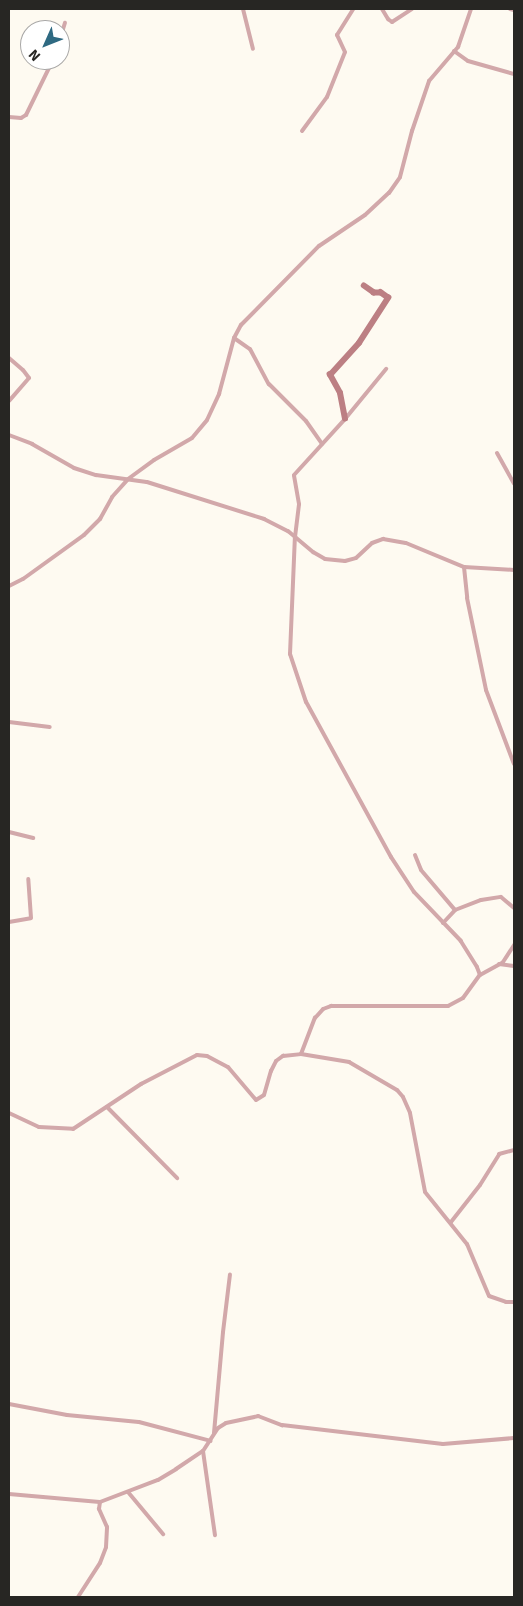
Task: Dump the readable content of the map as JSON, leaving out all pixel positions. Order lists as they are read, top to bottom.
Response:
{
  "north": "bottom left"
}
